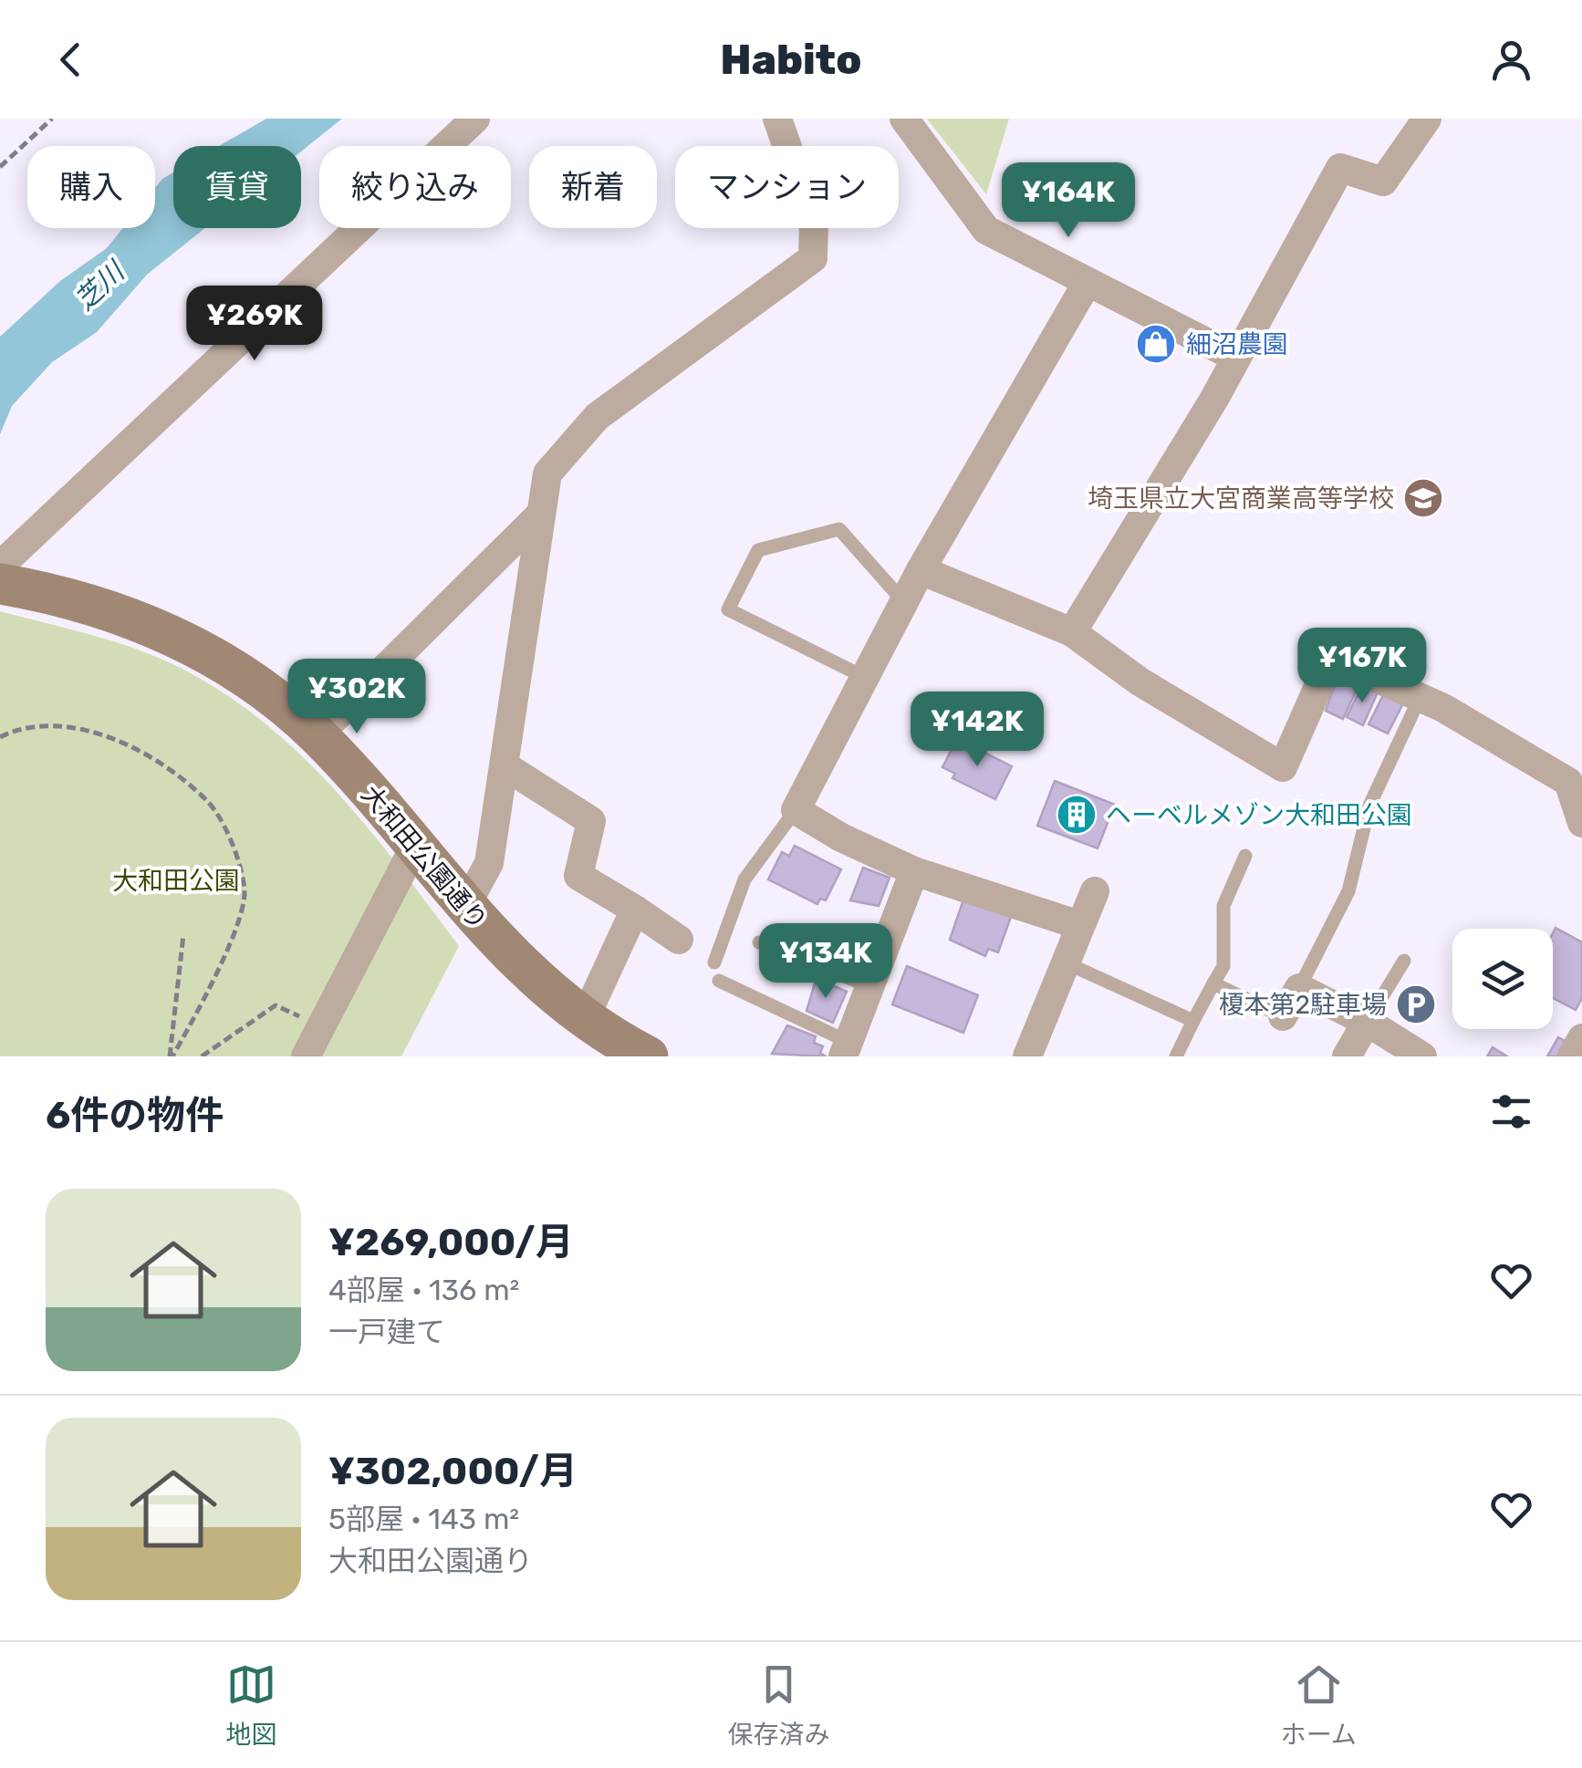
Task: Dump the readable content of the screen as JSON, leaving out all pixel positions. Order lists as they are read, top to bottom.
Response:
{
  "streets": {
    "street": ["大和田公園通り"]
  },
  "water": ["芝川"],
  "parks": ["大和田公園"],
  "places": {
    "shop": ["細沼農園"],
    "school or university": ["埼玉県立大宮商業高等学校"],
    "building": ["ヘーベルメゾン大和田公園"],
    "parking": ["榎本第2駐車場"]
  },
  "page": {
    "header": "Habito",
    "chip": [
      "購入",
      "賃貸",
      "絞り込み",
      "新着",
      "マンション"
    ],
    "price": [
      "¥164K",
      "¥269K",
      "¥167K",
      "¥302K",
      "¥142K",
      "¥134K"
    ],
    "heading": "6件の物件",
    "list": [
      {
        "name": "¥269,000/月",
        "note": "4部屋 · 136 m² · 一戸建て"
      },
      {
        "name": "¥302,000/月",
        "note": "5部屋 · 143 m² · 大和田公園通り"
      }
    ],
    "tabs": ["地図", "保存済み", "ホーム"]
  }
}
